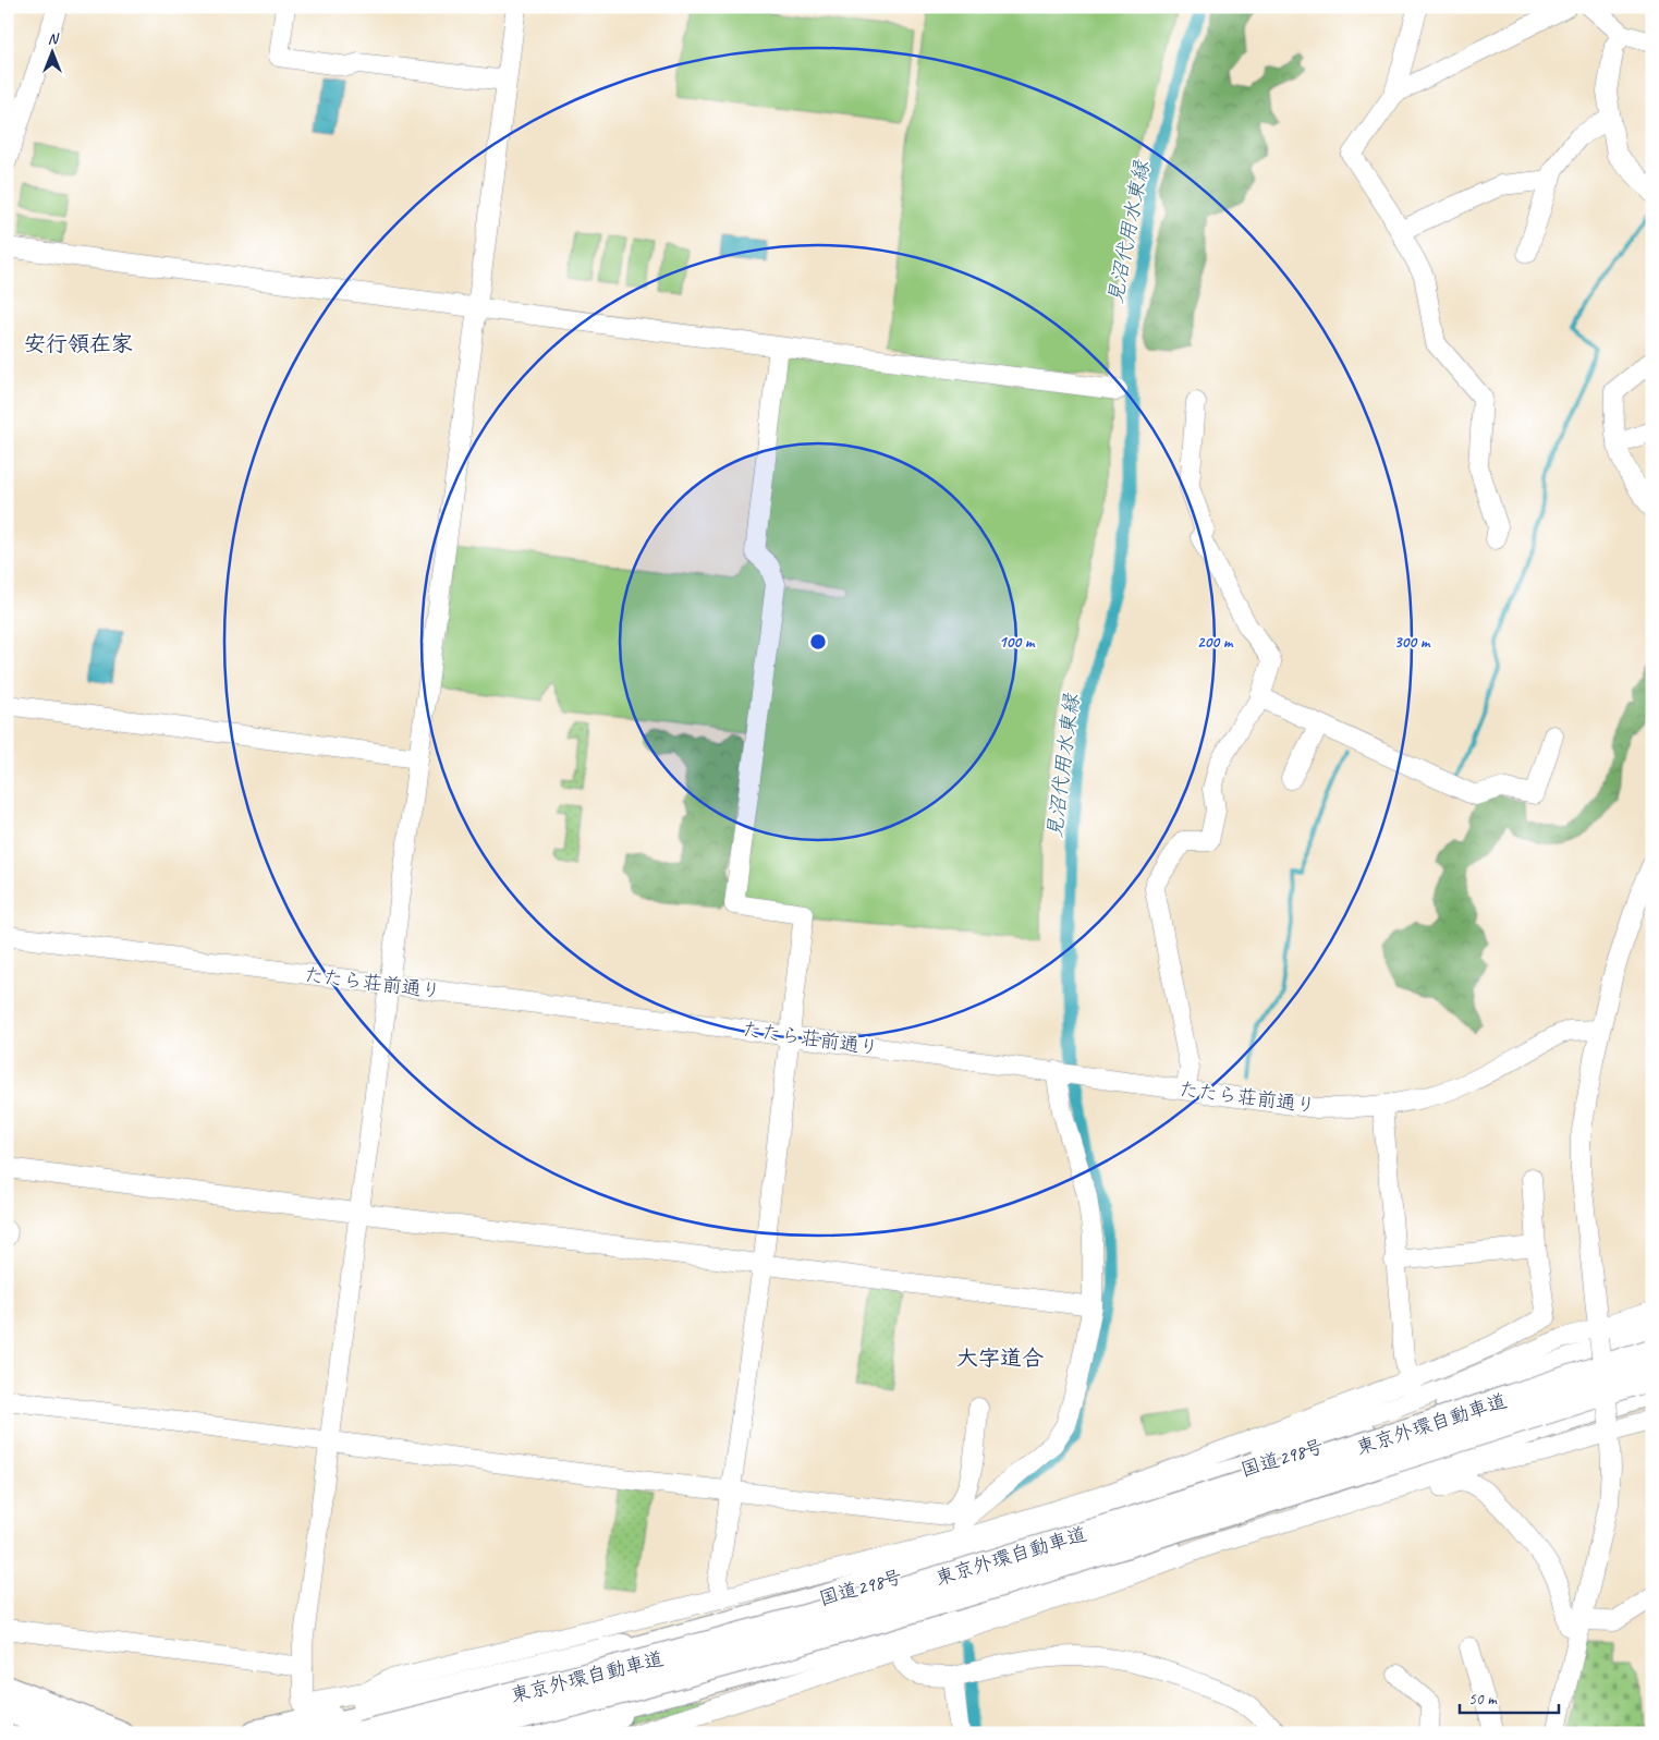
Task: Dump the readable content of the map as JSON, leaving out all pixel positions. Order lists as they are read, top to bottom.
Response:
{
  "streets": {
    "highway": ["東京外環自動車道", "国道298号"],
    "street": ["たたら荘前通り"]
  },
  "districts": ["安行領在家", "大字道合"],
  "water": ["見沼代用水東縁"],
  "scale_bar": "50 m",
  "north": "top",
  "rings": ["100 m", "200 m", "300 m"]
}
